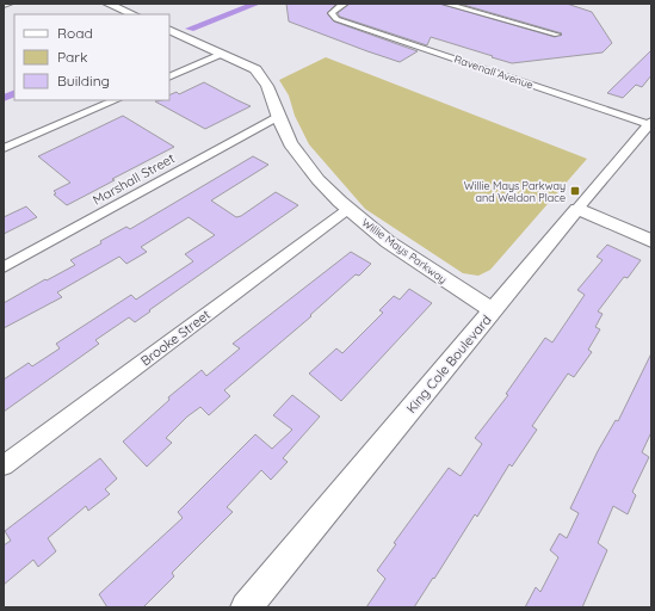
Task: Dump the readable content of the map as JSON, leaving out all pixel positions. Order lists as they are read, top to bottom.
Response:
{
  "streets": {
    "street": [
      "Ravenall Avenue",
      "Marshall Street",
      "Willie Mays Parkway",
      "Brooke Street",
      "King Cole Boulevard"
    ]
  },
  "crossings": [
    ["Ravenall Avenue", "King Cole Boulevard"],
    ["Marshall Street", "Willie Mays Parkway"],
    ["Willie Mays Parkway", "Brooke Street"],
    ["Willie Mays Parkway", "King Cole Boulevard"]
  ],
  "places": {
    "transit": ["Willie Mays Parkway and Weldon Place"]
  },
  "legend": ["Road", "Park", "Building"]
}
